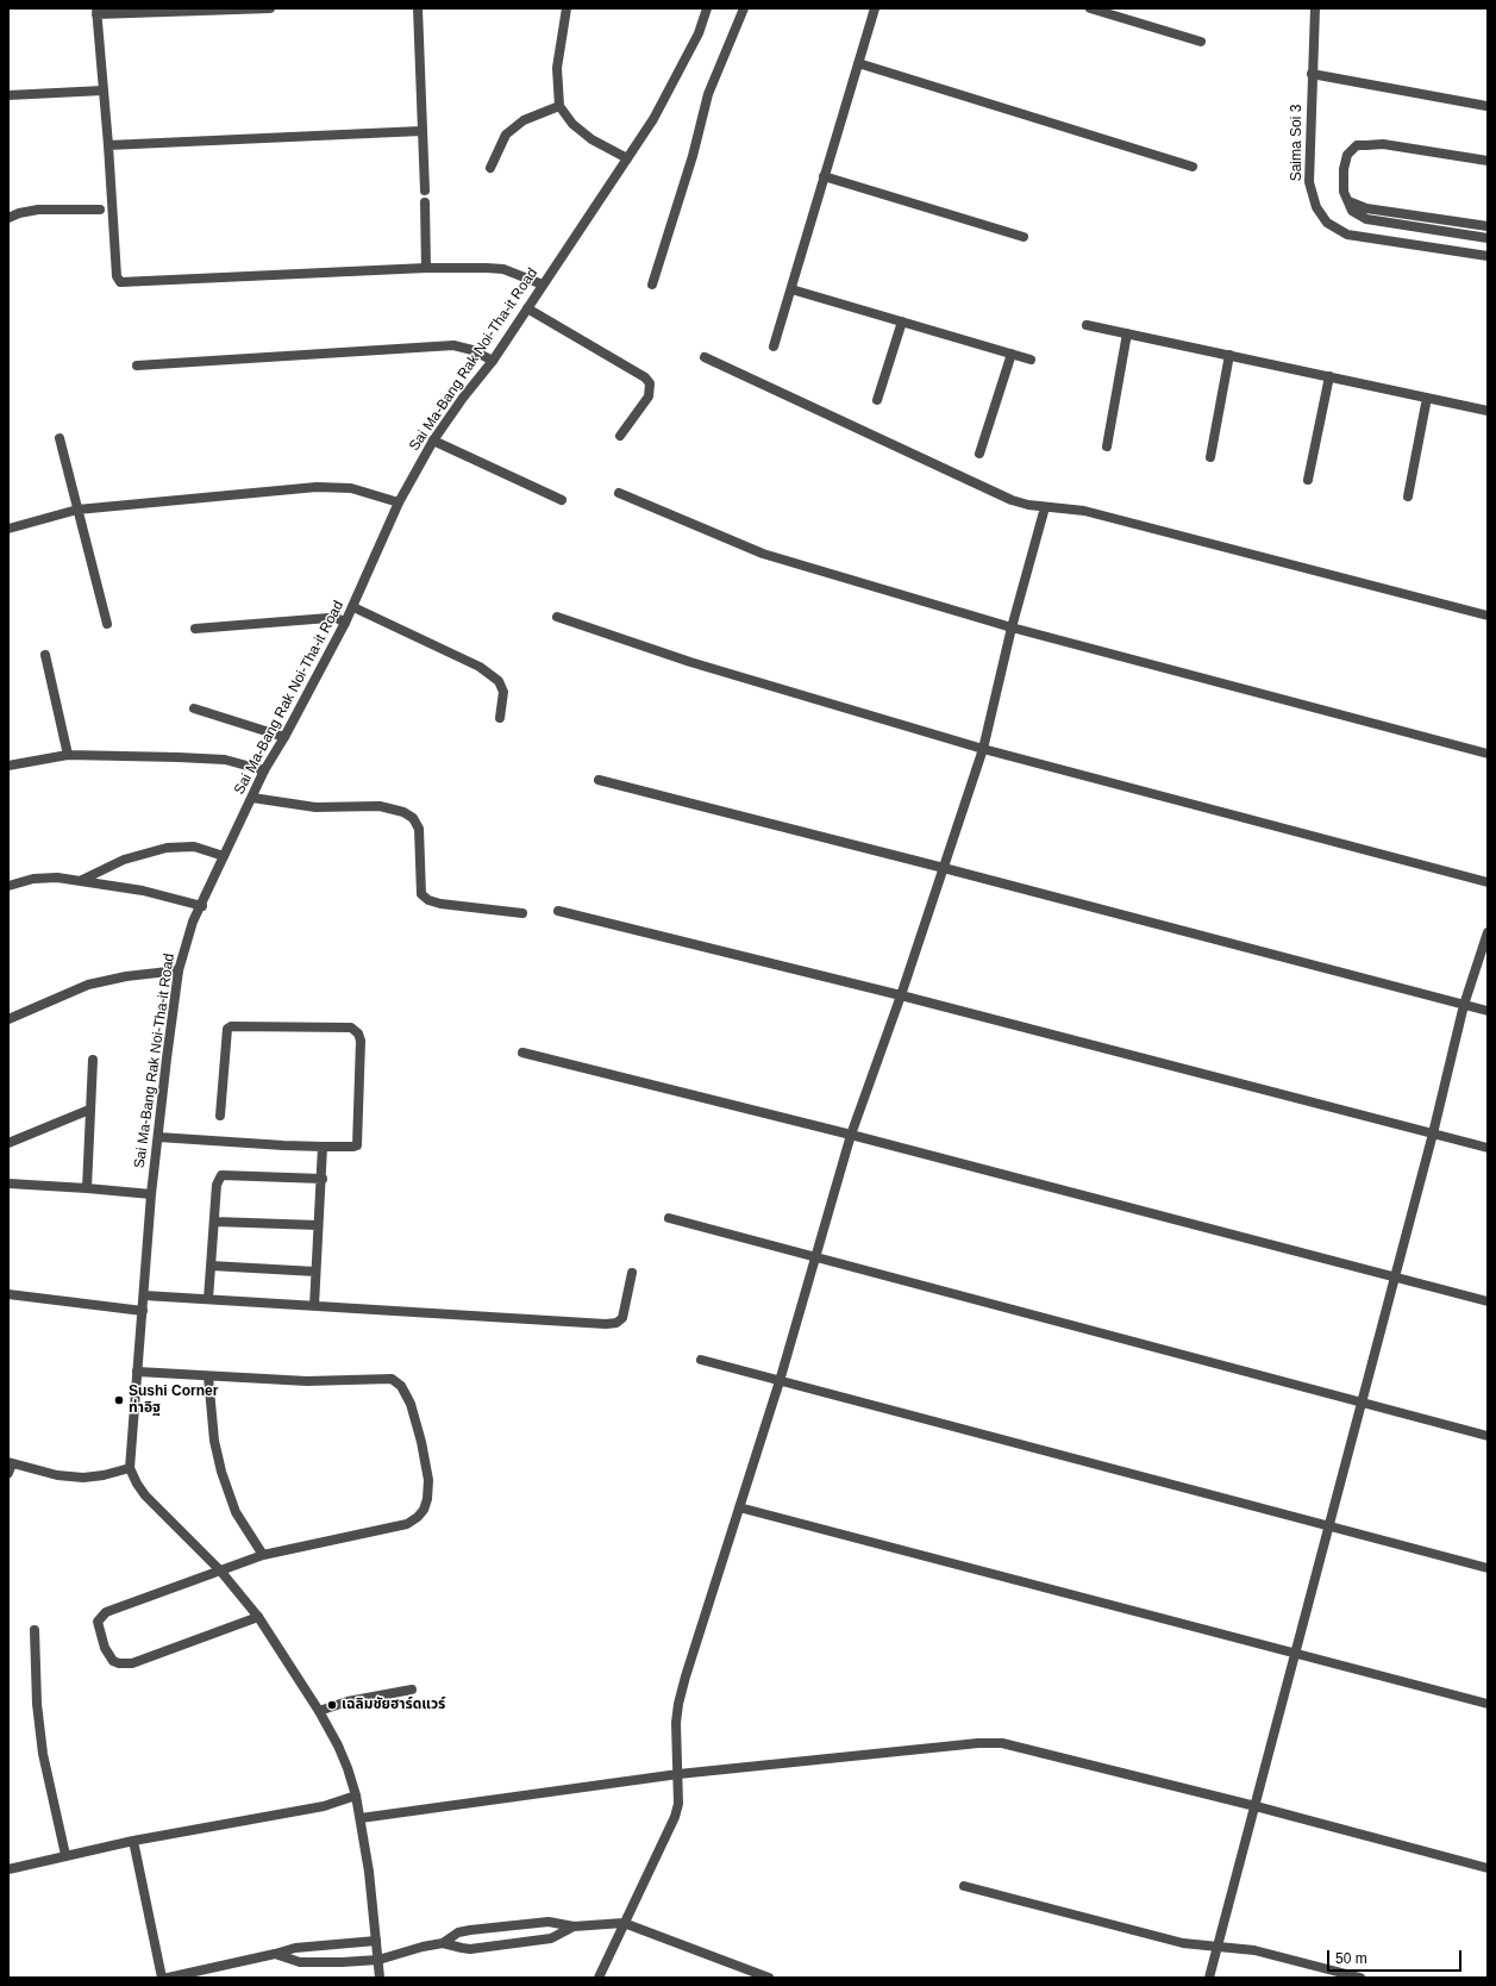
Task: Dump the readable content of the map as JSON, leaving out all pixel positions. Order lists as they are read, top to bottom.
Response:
{
  "streets": {
    "street": ["Saima Soi 3", "Sai Ma-Bang Rak Noi-Tha-it Road"]
  },
  "places": ["Sushi Corner ท่าอิฐ", "เฉลิมชัยฮาร์ดแวร์"],
  "scale_bar": "50 m"
}
